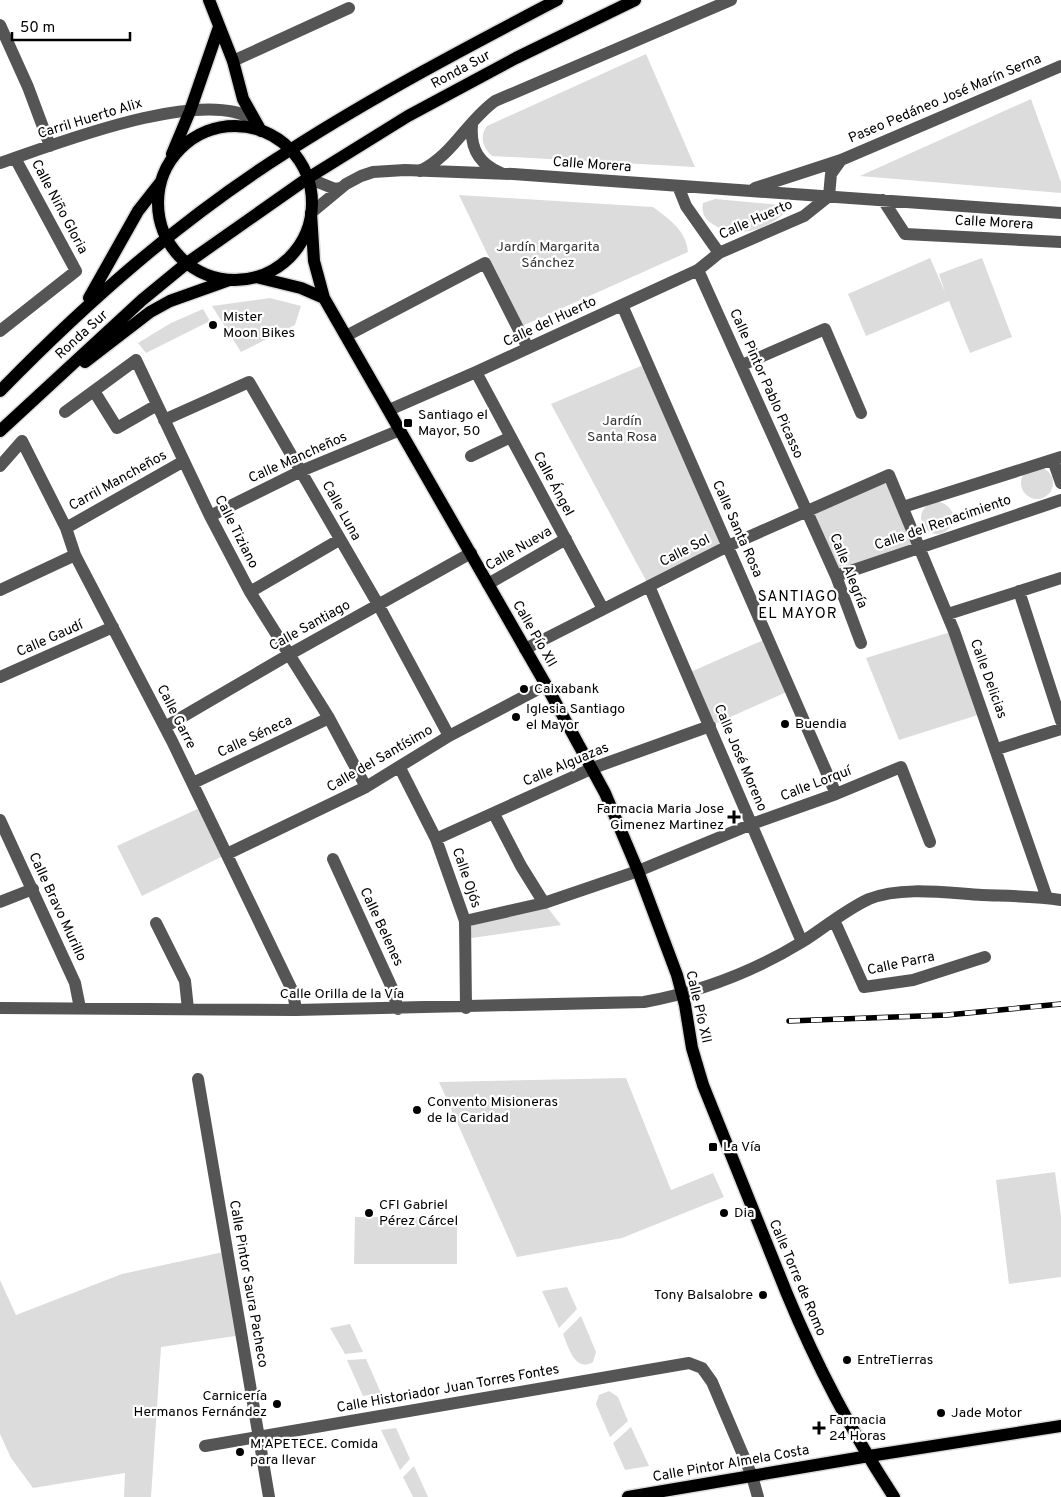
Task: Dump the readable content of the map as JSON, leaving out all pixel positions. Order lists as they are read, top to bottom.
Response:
{
  "streets": {
    "main road": [
      "Ronda Sur",
      "Calle Pío XII",
      "Calle Torre de Romo",
      "Calle Pintor Almela Costa"
    ],
    "street": [
      "Paseo Pedáneo José Marín Serna",
      "Carril Huerto Alix",
      "Calle Morera",
      "Calle Niño Gloria",
      "Calle Huerto",
      "Calle del Huerto",
      "Calle Pintor Pablo Picasso",
      "Calle Mancheños",
      "Carril Mancheños",
      "Calle Ángel",
      "Calle Luna",
      "Calle del Renacimiento",
      "Calle Santa Rosa",
      "Calle Tiziano",
      "Calle Nueva",
      "Calle Sol",
      "Calle Alegría",
      "Calle Santiago",
      "Calle Gaudí",
      "Calle Delicias",
      "Calle Garre",
      "Calle Séneca",
      "Calle José Moreno",
      "Calle del Santísimo",
      "Calle Alguazas",
      "Calle Lorquí",
      "Calle Ojós",
      "Calle Bravo Murillo",
      "Calle Belenes",
      "Calle Parra",
      "Calle Orilla de la Vía",
      "Calle Pintor Saura Pacheco",
      "Calle Historiador Juan Torres Fontes"
    ]
  },
  "crossings": [
    ["Paseo Pedáneo José Marín Serna", "Calle Morera"],
    ["Paseo Pedáneo José Marín Serna", "Calle Huerto"],
    ["Carril Huerto Alix", "Calle Niño Gloria"],
    ["Calle Morera", "Calle Huerto"],
    ["Calle Morera", "Calle Pío XII"],
    ["Calle Huerto", "Calle del Huerto"],
    ["Calle del Huerto", "Calle Pintor Pablo Picasso"],
    ["Calle del Huerto", "Calle Ángel"],
    ["Calle del Huerto", "Calle Santa Rosa"],
    ["Calle del Huerto", "Calle Pío XII"],
    ["Calle Pintor Pablo Picasso", "Calle Sol"],
    ["Calle Pintor Pablo Picasso", "Calle Alegría"],
    ["Calle Mancheños", "Calle Luna"],
    ["Calle Mancheños", "Calle Tiziano"],
    ["Calle Mancheños", "Calle Pío XII"],
    ["Carril Mancheños", "Calle Tiziano"],
    ["Carril Mancheños", "Calle Garre"],
    ["Calle Ángel", "Calle Nueva"],
    ["Calle Ángel", "Calle Sol"],
    ["Calle Luna", "Calle Tiziano"],
    ["Calle Luna", "Calle Santiago"],
    ["Calle Luna", "Calle del Santísimo"],
    ["Calle del Renacimiento", "Calle Alegría"],
    ["Calle del Renacimiento", "Calle Delicias"],
    ["Calle Santa Rosa", "Calle Sol"],
    ["Calle Santa Rosa", "Calle Lorquí"],
    ["Calle Tiziano", "Calle Santiago"],
    ["Calle Tiziano", "Calle Séneca"],
    ["Calle Tiziano", "Calle del Santísimo"],
    ["Calle Nueva", "Calle Pío XII"],
    ["Calle Sol", "Calle Alegría"],
    ["Calle Sol", "Calle Pío XII"],
    ["Calle Sol", "Calle Delicias"],
    ["Calle Sol", "Calle José Moreno"],
    ["Calle Santiago", "Calle Pío XII"],
    ["Calle Santiago", "Calle Garre"],
    ["Calle Pío XII", "Calle del Santísimo"],
    ["Calle Pío XII", "Calle Alguazas"],
    ["Calle Pío XII", "Calle Lorquí"],
    ["Calle Pío XII", "Calle Orilla de la Vía"],
    ["Calle Pío XII", "Calle Torre de Romo"],
    ["Calle Gaudí", "Calle Garre"],
    ["Calle Delicias", "Calle Orilla de la Vía"],
    ["Calle Garre", "Calle Séneca"],
    ["Calle Garre", "Calle del Santísimo"],
    ["Calle Garre", "Calle Orilla de la Vía"],
    ["Calle José Moreno", "Calle Alguazas"],
    ["Calle José Moreno", "Calle Lorquí"],
    ["Calle José Moreno", "Calle Orilla de la Vía"],
    ["Calle del Santísimo", "Calle Ojós"],
    ["Calle Alguazas", "Calle Ojós"],
    ["Calle Lorquí", "Calle Ojós"],
    ["Calle Ojós", "Calle Orilla de la Vía"],
    ["Calle Bravo Murillo", "Calle Orilla de la Vía"],
    ["Calle Belenes", "Calle Orilla de la Vía"],
    ["Calle Parra", "Calle Orilla de la Vía"],
    ["Calle Torre de Romo", "Calle Pintor Almela Costa"],
    ["Calle Pintor Saura Pacheco", "Calle Historiador Juan Torres Fontes"],
    ["Calle Historiador Juan Torres Fontes", "Calle Pintor Almela Costa"]
  ],
  "districts": ["SANTIAGO EL MAYOR"],
  "parks": ["Jardín Margarita Sánchez", "Jardín Santa Rosa"],
  "places": {
    "other": [
      "Mister Moon Bikes",
      "Caixabank",
      "Iglesia Santiago el Mayor",
      "Buendia",
      "Convento Misioneras de la Caridad",
      "CFI Gabriel Pérez Cárcel",
      "Dia",
      "Tony Balsalobre",
      "EntreTierras",
      "Carnicería Hermanos Fernández",
      "Jade Motor",
      "M'APETECE. Comida para llevar"
    ],
    "transit": ["Santiago el Mayor, 50", "La Vía"],
    "health": ["Farmacia Maria Jose Gimenez Martinez", "Farmacia 24 Horas"]
  },
  "scale_bar": "50 m"
}
